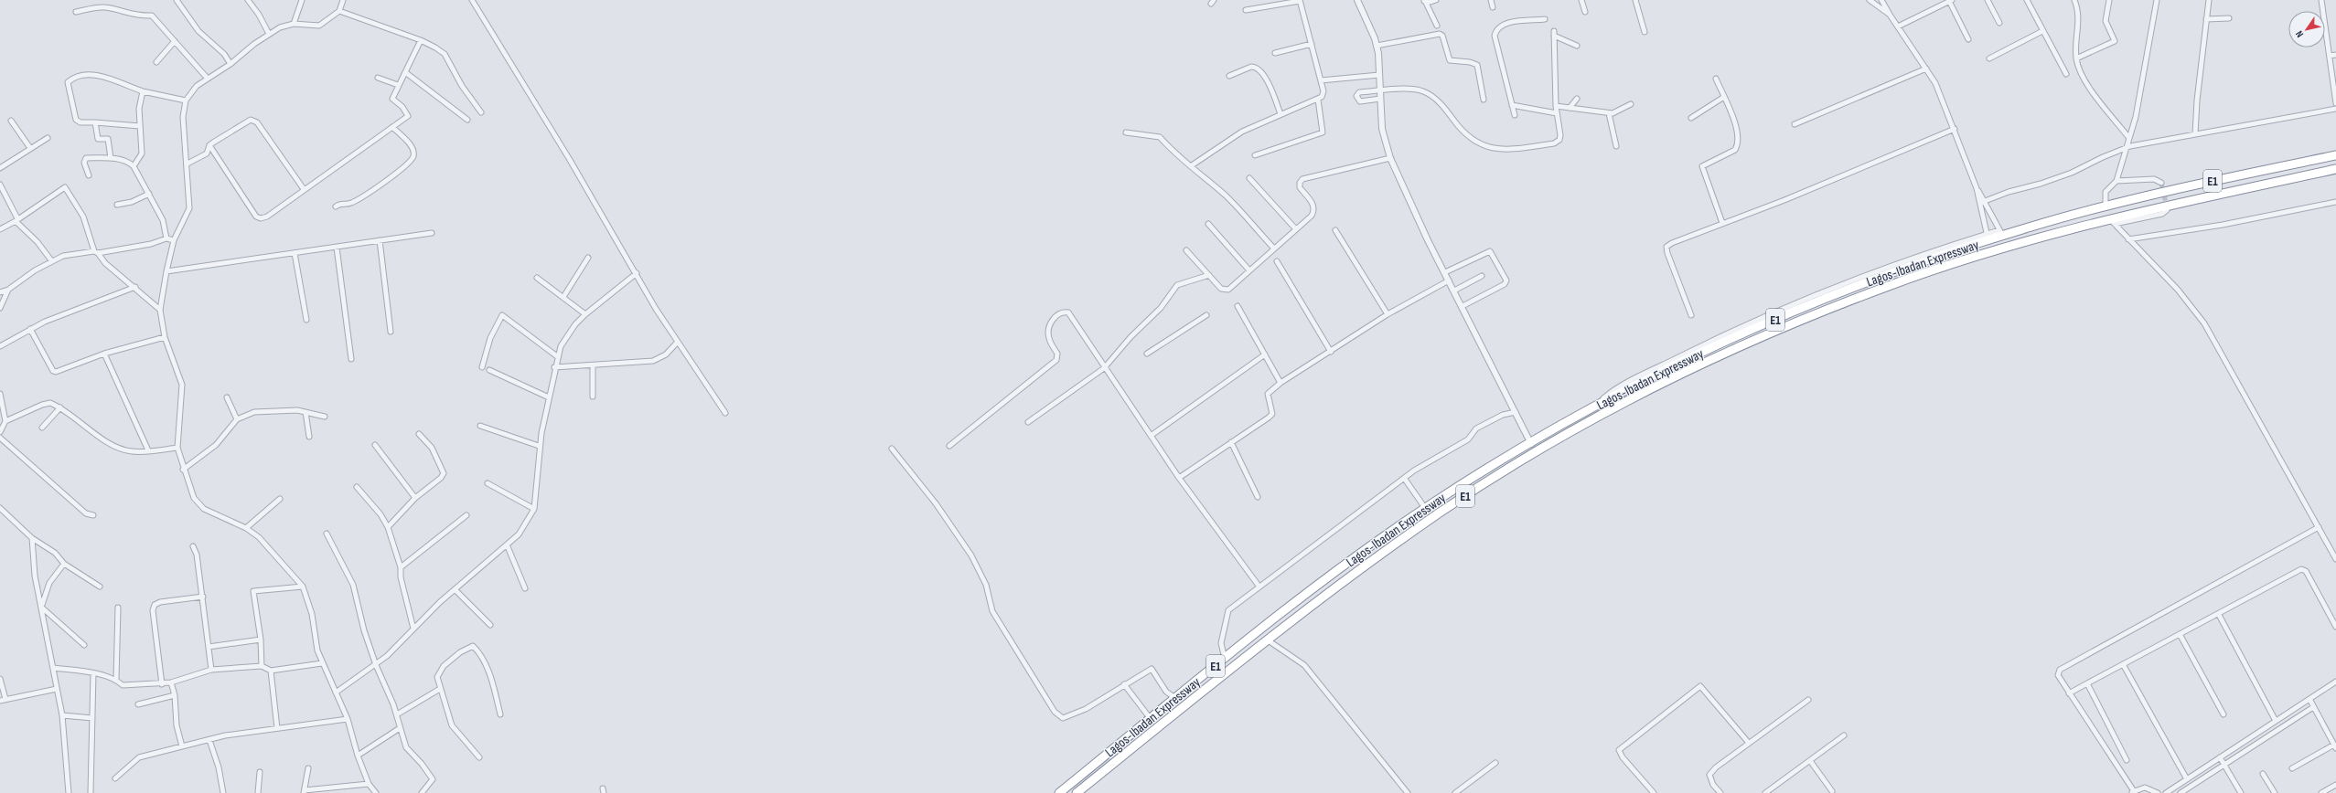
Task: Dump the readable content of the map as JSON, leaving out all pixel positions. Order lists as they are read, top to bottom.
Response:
{
  "streets": {
    "highway": ["E1", "Lagos-Ibadan Expressway"]
  },
  "north": "bottom left"
}
